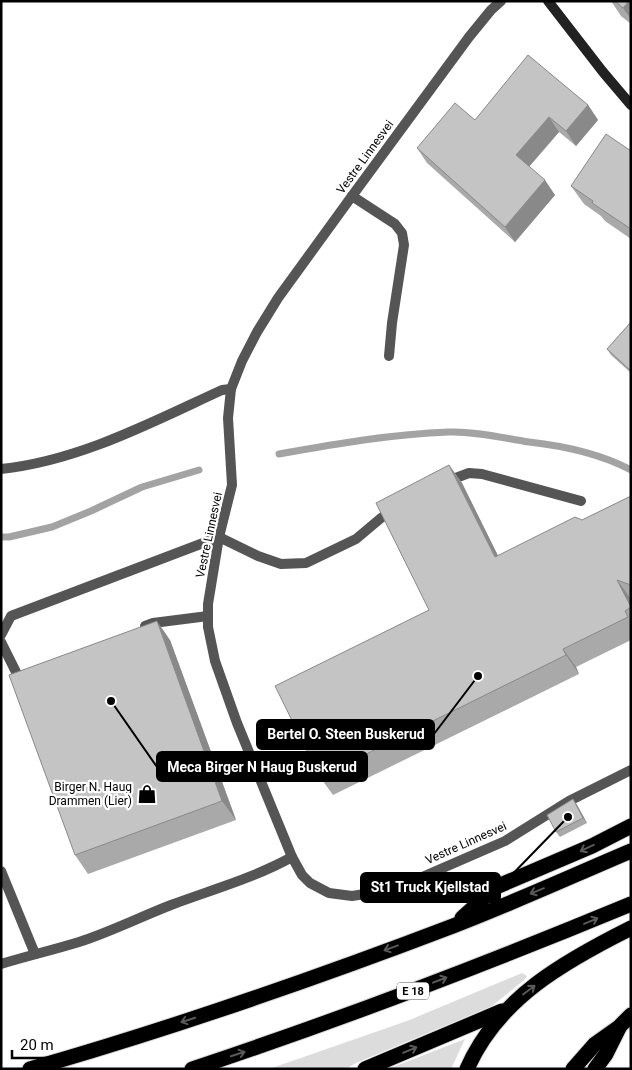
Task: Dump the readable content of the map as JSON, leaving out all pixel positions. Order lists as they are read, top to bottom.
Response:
{
  "streets": {
    "highway": ["E 18"],
    "street": ["Vestre Linnesvei"]
  },
  "places": {
    "other": ["Bertel O. Steen Buskerud", "Meca Birger N Haug Buskerud", "St1 Truck Kjellstad"],
    "shop": ["Birger N. Haug Drammen (Lier)"]
  },
  "scale_bar": "20 m"
}
